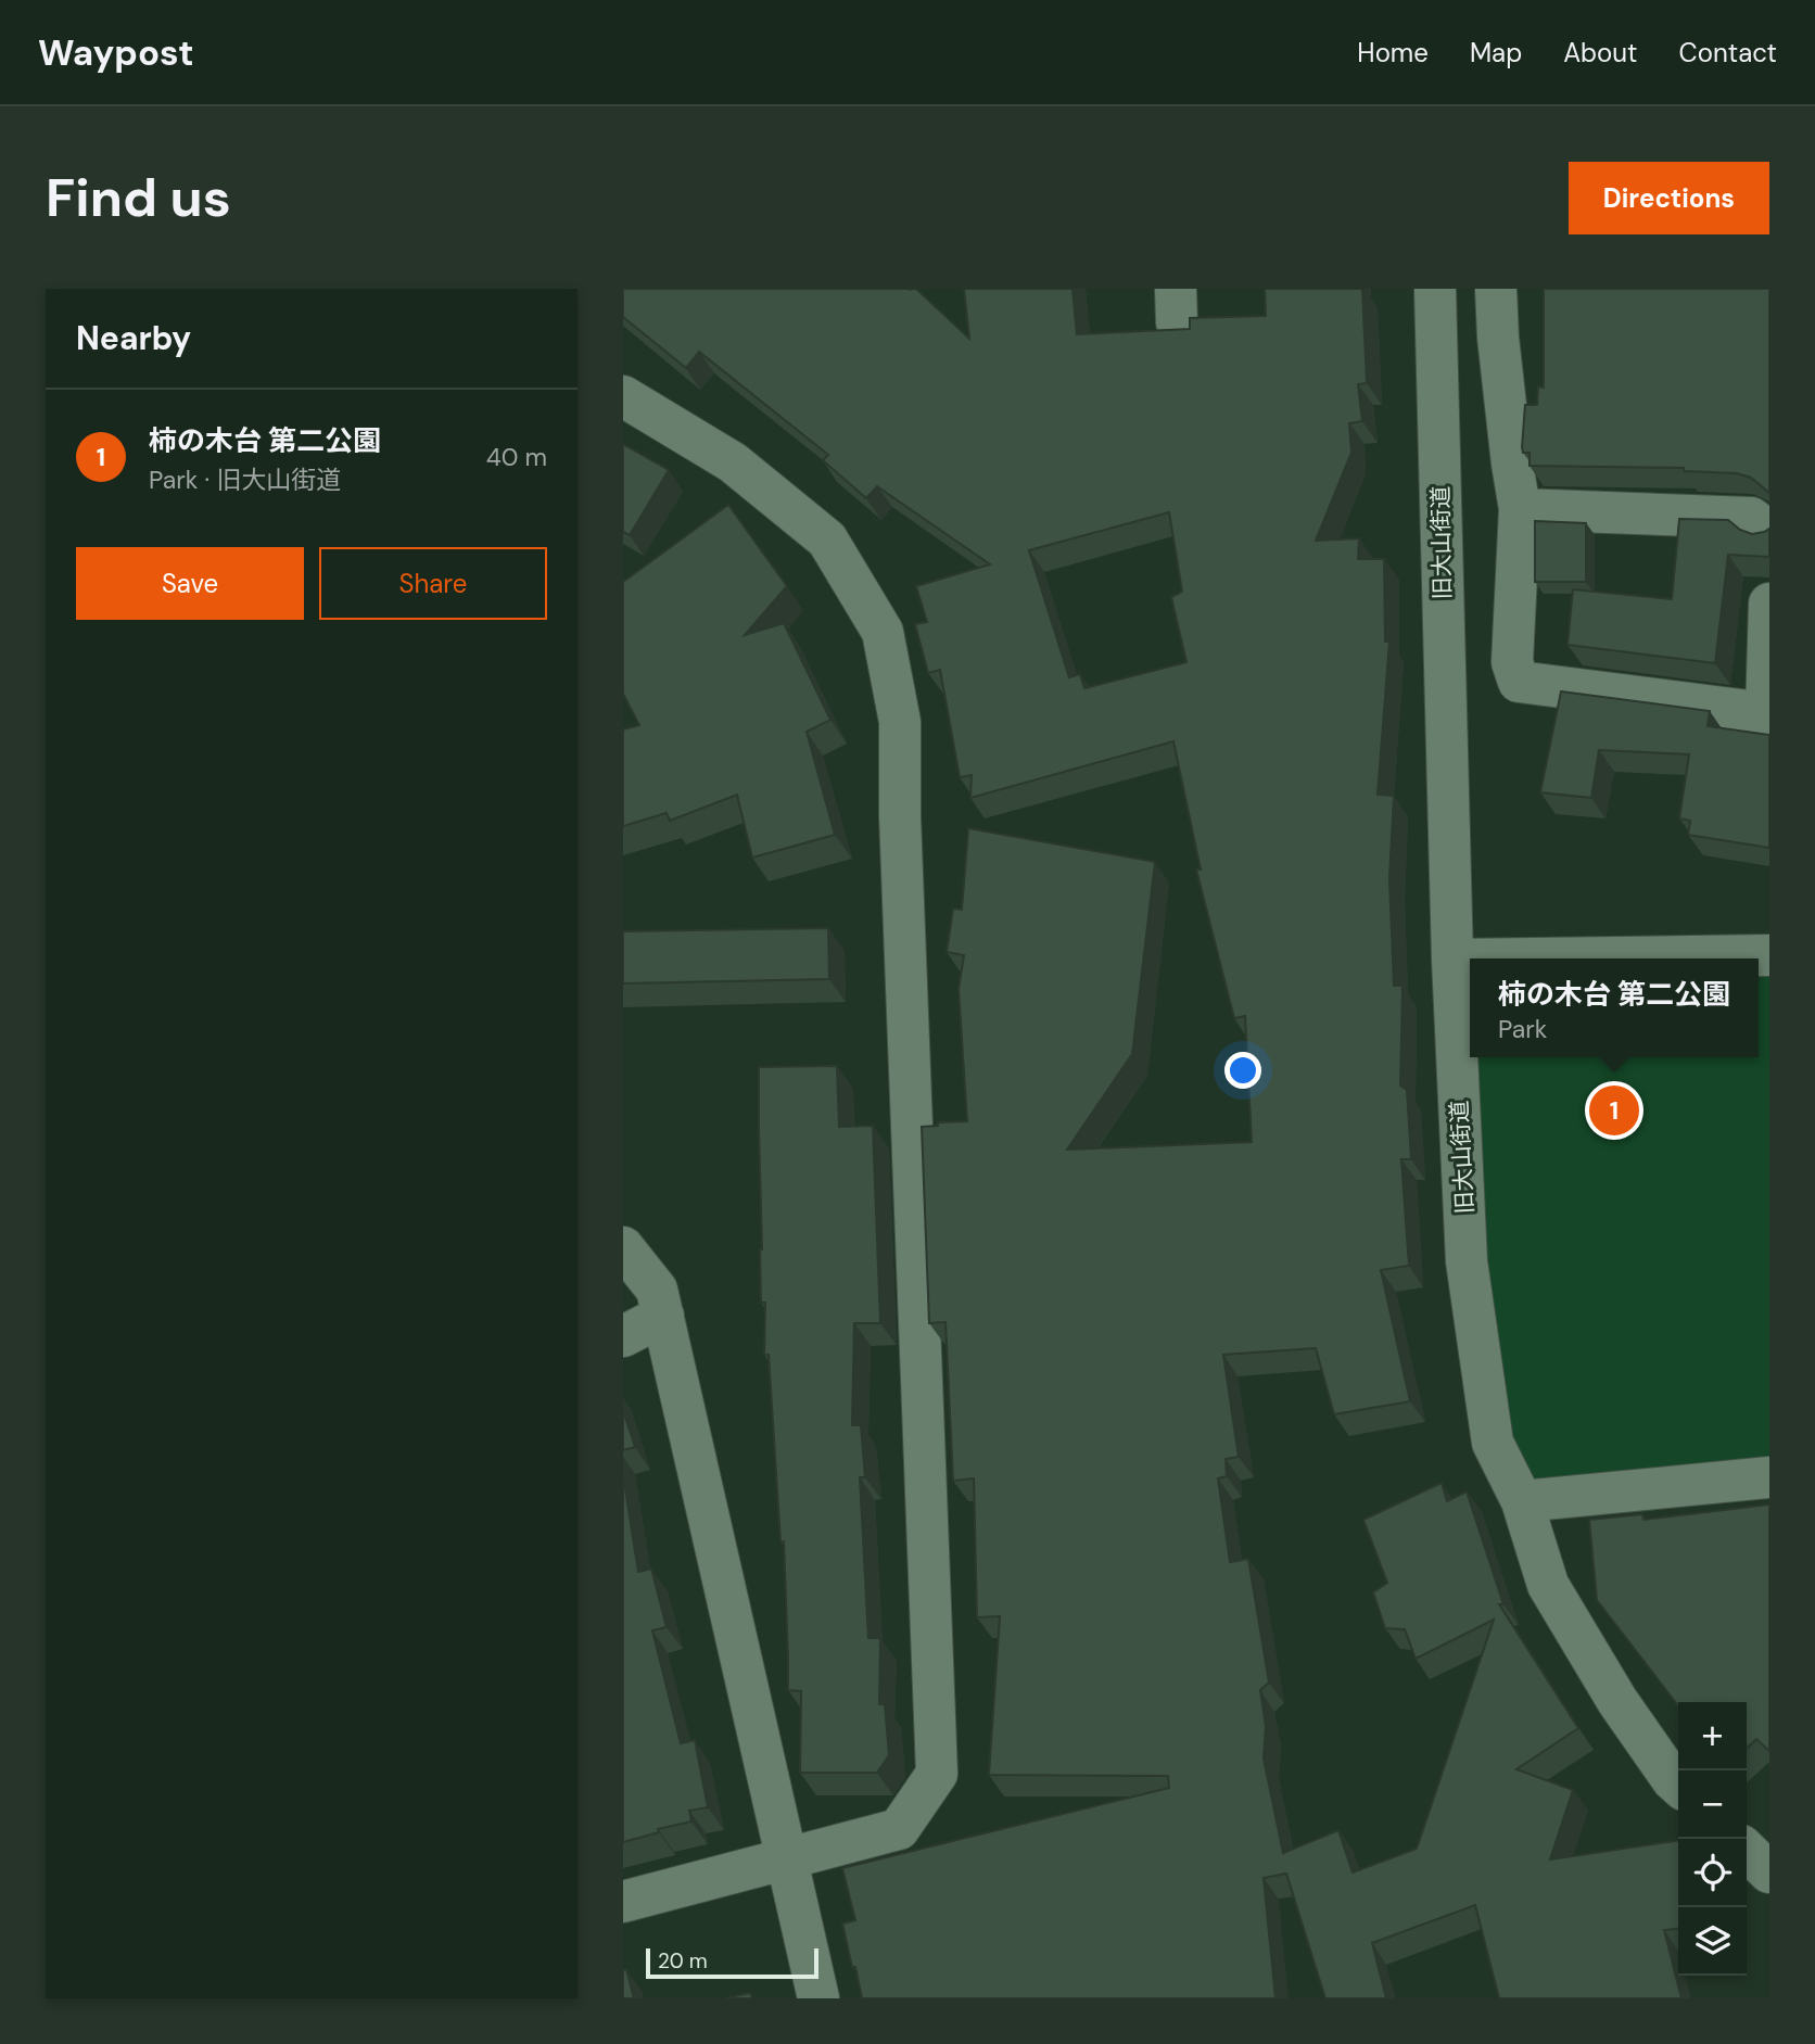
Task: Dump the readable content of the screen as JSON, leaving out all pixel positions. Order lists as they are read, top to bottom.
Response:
{
  "streets": {
    "street": ["旧大山街道"]
  },
  "scale_bar": "20 m",
  "page": {
    "header": "Waypost",
    "nav": [
      "Home",
      "Map",
      "About",
      "Contact"
    ],
    "buttons": [
      "Directions",
      ["Save", "Share"]
    ],
    "title": "Find us",
    "heading": "Nearby",
    "list": [
      {
        "mark": "1",
        "name": "柿の木台 第二公園",
        "note": "Park · 旧大山街道",
        "value": "40 m"
      }
    ],
    "popup": ["柿の木台 第二公園", "Park"],
    "pins": "1",
    "map_buttons": ["+", "−"],
    "scale": "20 m"
  }
}
